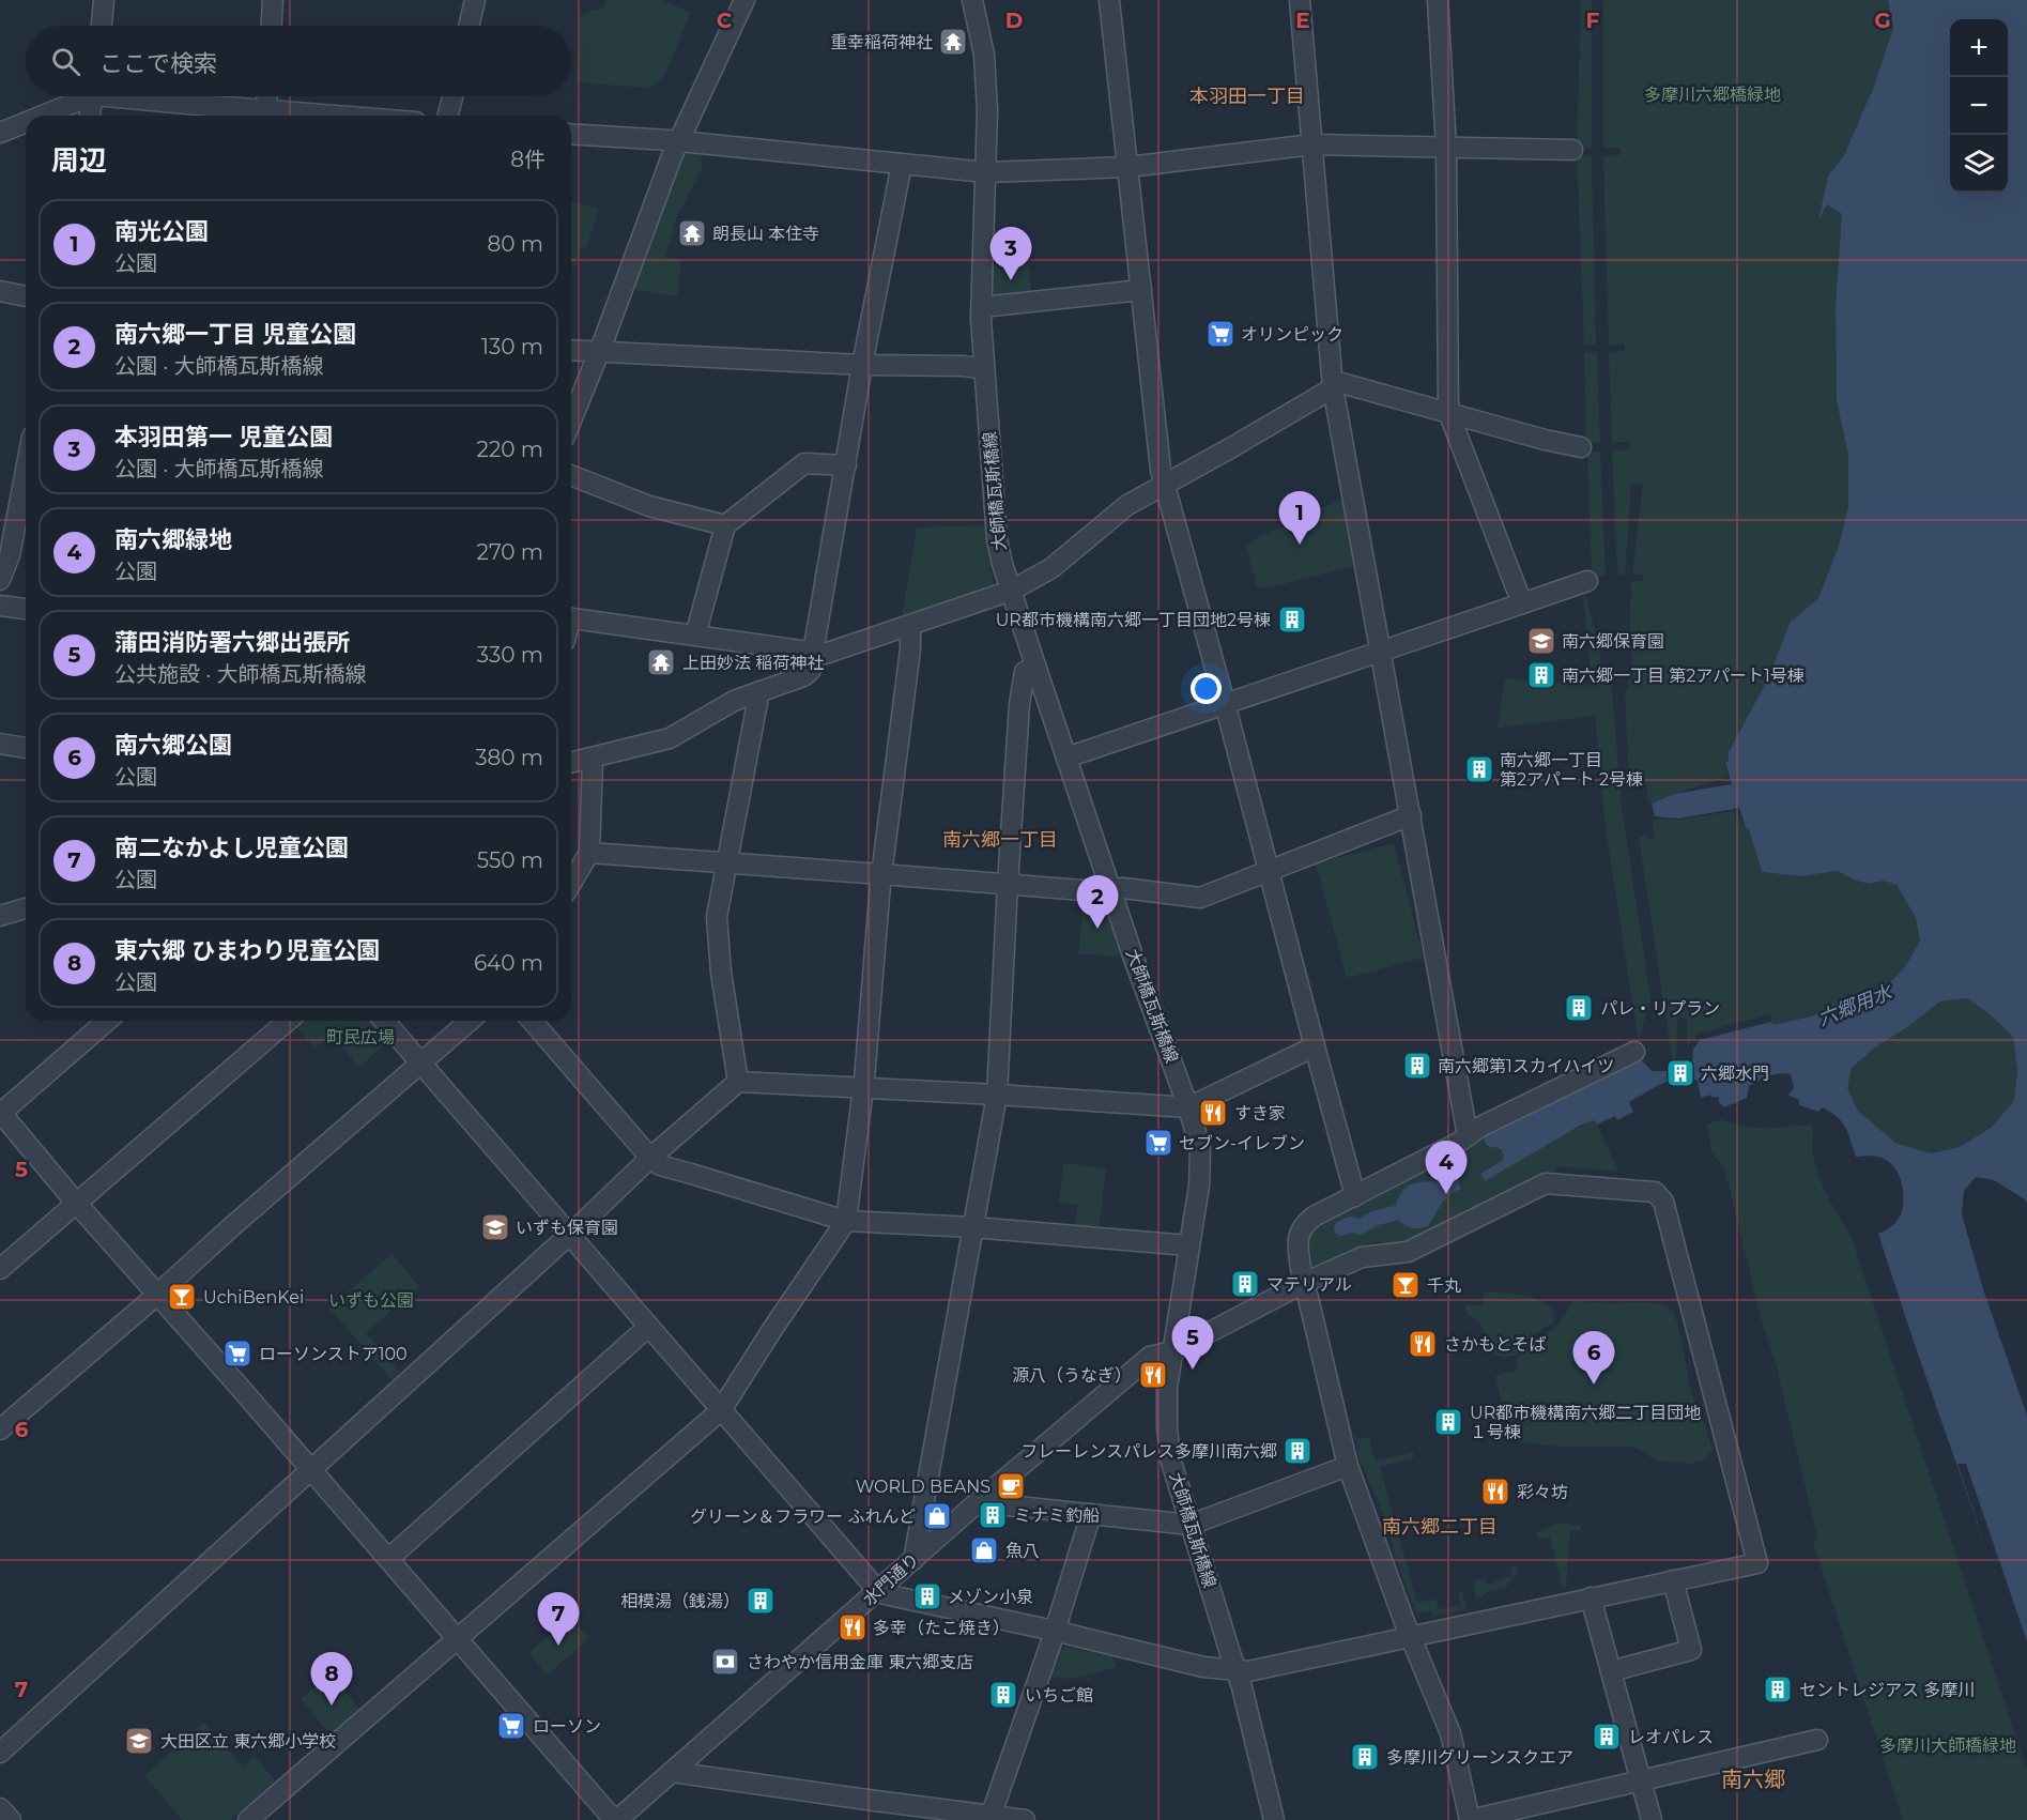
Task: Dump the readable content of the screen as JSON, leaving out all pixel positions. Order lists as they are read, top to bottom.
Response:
{
  "streets": {
    "street": ["大師橋瓦斯橋線", "水門通り"]
  },
  "crossings": [
    ["大師橋瓦斯橋線", "水門通り"]
  ],
  "districts": [
    "本羽田一丁目",
    "南六郷一丁目",
    "南六郷二丁目",
    "南六郷"
  ],
  "water": ["六郷用水"],
  "parks": [
    "多摩川六郷橋緑地",
    "町民広場",
    "いずも公園",
    "多摩川大師橋緑地"
  ],
  "places": {
    "temple": ["重幸稲荷神社", "朗長山 本住寺", "上田妙法 稲荷神社"],
    "supermarket": [
      "オリンピック",
      "セブン-イレブン",
      "ローソンストア100",
      "ローソン"
    ],
    "building": [
      "UR都市機構南六郷一丁目団地2号棟",
      "南六郷一丁目 第2アパート1号棟",
      "南六郷一丁目 第2アパート 2号棟",
      "パレ・リプラン",
      "南六郷第1スカイハイツ",
      "六郷水門",
      "マテリアル",
      "UR都市機構南六郷二丁目団地 １号棟",
      "フレーレンスパレス多摩川南六郷",
      "ミナミ釣船",
      "メゾン小泉",
      "相模湯（銭湯）",
      "セントレジアス 多摩川",
      "いちご館",
      "レオパレス",
      "多摩川グリーンスクエア"
    ],
    "school or university": ["南六郷保育園", "いずも保育園", "大田区立 東六郷小学校"],
    "restaurant": [
      "すき家",
      "さかもとそば",
      "源八（うなぎ）",
      "彩々坊",
      "多幸（たこ焼き）"
    ],
    "bar": ["千丸", "UchiBenKei"],
    "cafe": ["WORLD BEANS"],
    "shop": ["グリーン＆フラワー ふれんど", "魚八"],
    "bank": ["さわやか信用金庫 東六郷支店"]
  },
  "page": {
    "map_buttons": ["+", "−"],
    "search": "ここで検索",
    "heading": ["周辺", "8件"],
    "list": [
      {
        "mark": "1",
        "name": "南光公園",
        "note": "公園",
        "value": "80 m"
      },
      {
        "mark": "2",
        "name": "南六郷一丁目 児童公園",
        "note": "公園 · 大師橋瓦斯橋線",
        "value": "130 m"
      },
      {
        "mark": "3",
        "name": "本羽田第一 児童公園",
        "note": "公園 · 大師橋瓦斯橋線",
        "value": "220 m"
      },
      {
        "mark": "4",
        "name": "南六郷緑地",
        "note": "公園",
        "value": "270 m"
      },
      {
        "mark": "5",
        "name": "蒲田消防署六郷出張所",
        "note": "公共施設 · 大師橋瓦斯橋線",
        "value": "330 m"
      },
      {
        "mark": "6",
        "name": "南六郷公園",
        "note": "公園",
        "value": "380 m"
      },
      {
        "mark": "7",
        "name": "南二なかよし児童公園",
        "note": "公園",
        "value": "550 m"
      },
      {
        "mark": "8",
        "name": "東六郷 ひまわり児童公園",
        "note": "公園",
        "value": "640 m"
      }
    ],
    "pins": [
      "3",
      "1",
      "2",
      "4",
      "5",
      "6",
      "7",
      "8"
    ]
  },
  "grid": {
    "columns": [
      "C",
      "D",
      "E",
      "F",
      "G"
    ],
    "rows": ["5", "6", "7"]
  }
}
